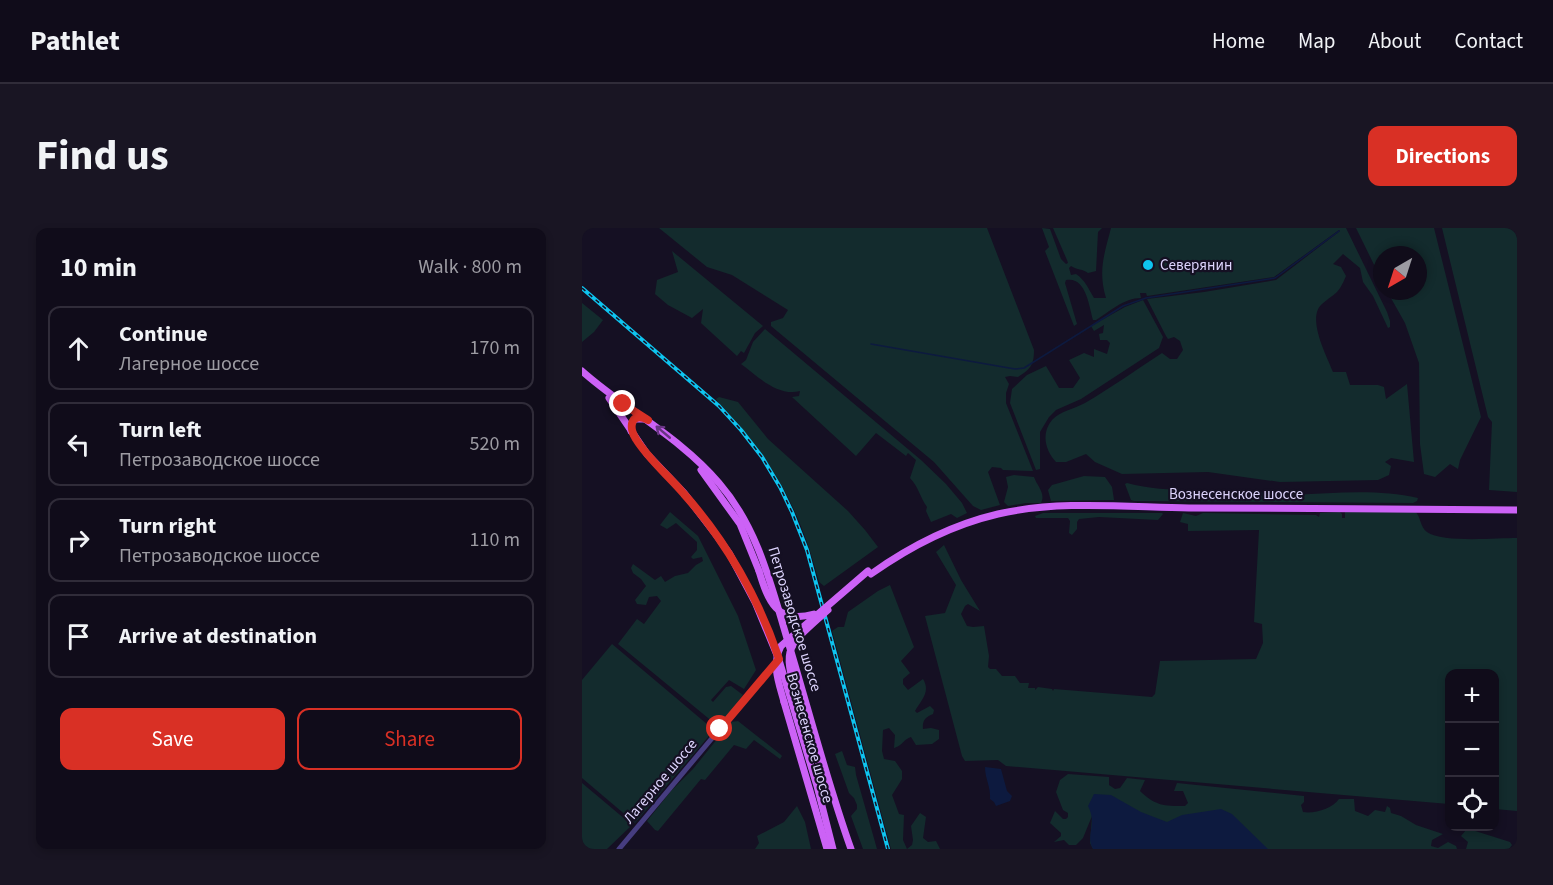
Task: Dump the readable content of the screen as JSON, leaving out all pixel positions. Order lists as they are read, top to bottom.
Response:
{
  "streets": {
    "main road": ["Вознесенское шоссе", "Петрозаводское шоссе"],
    "street": ["Лагерное шоссе"]
  },
  "crossings": [
    ["Вознесенское шоссе", "Петрозаводское шоссе"],
    ["Петрозаводское шоссе", "Лагерное шоссе"]
  ],
  "places": ["Северянин"],
  "north": "bottom left",
  "page": {
    "header": "Pathlet",
    "nav": [
      "Home",
      "Map",
      "About",
      "Contact"
    ],
    "title": "Find us",
    "buttons": [
      "Directions",
      ["Save", "Share"]
    ],
    "heading": ["10 min", "Walk · 800 m"],
    "list": [
      ["Continue", "Лагерное шоссе", "170 m"],
      ["Turn left", "Петрозаводское шоссе", "520 m"],
      ["Turn right", "Петрозаводское шоссе", "110 m"],
      "Arrive at destination"
    ],
    "map_buttons": ["+", "−"]
  }
}
